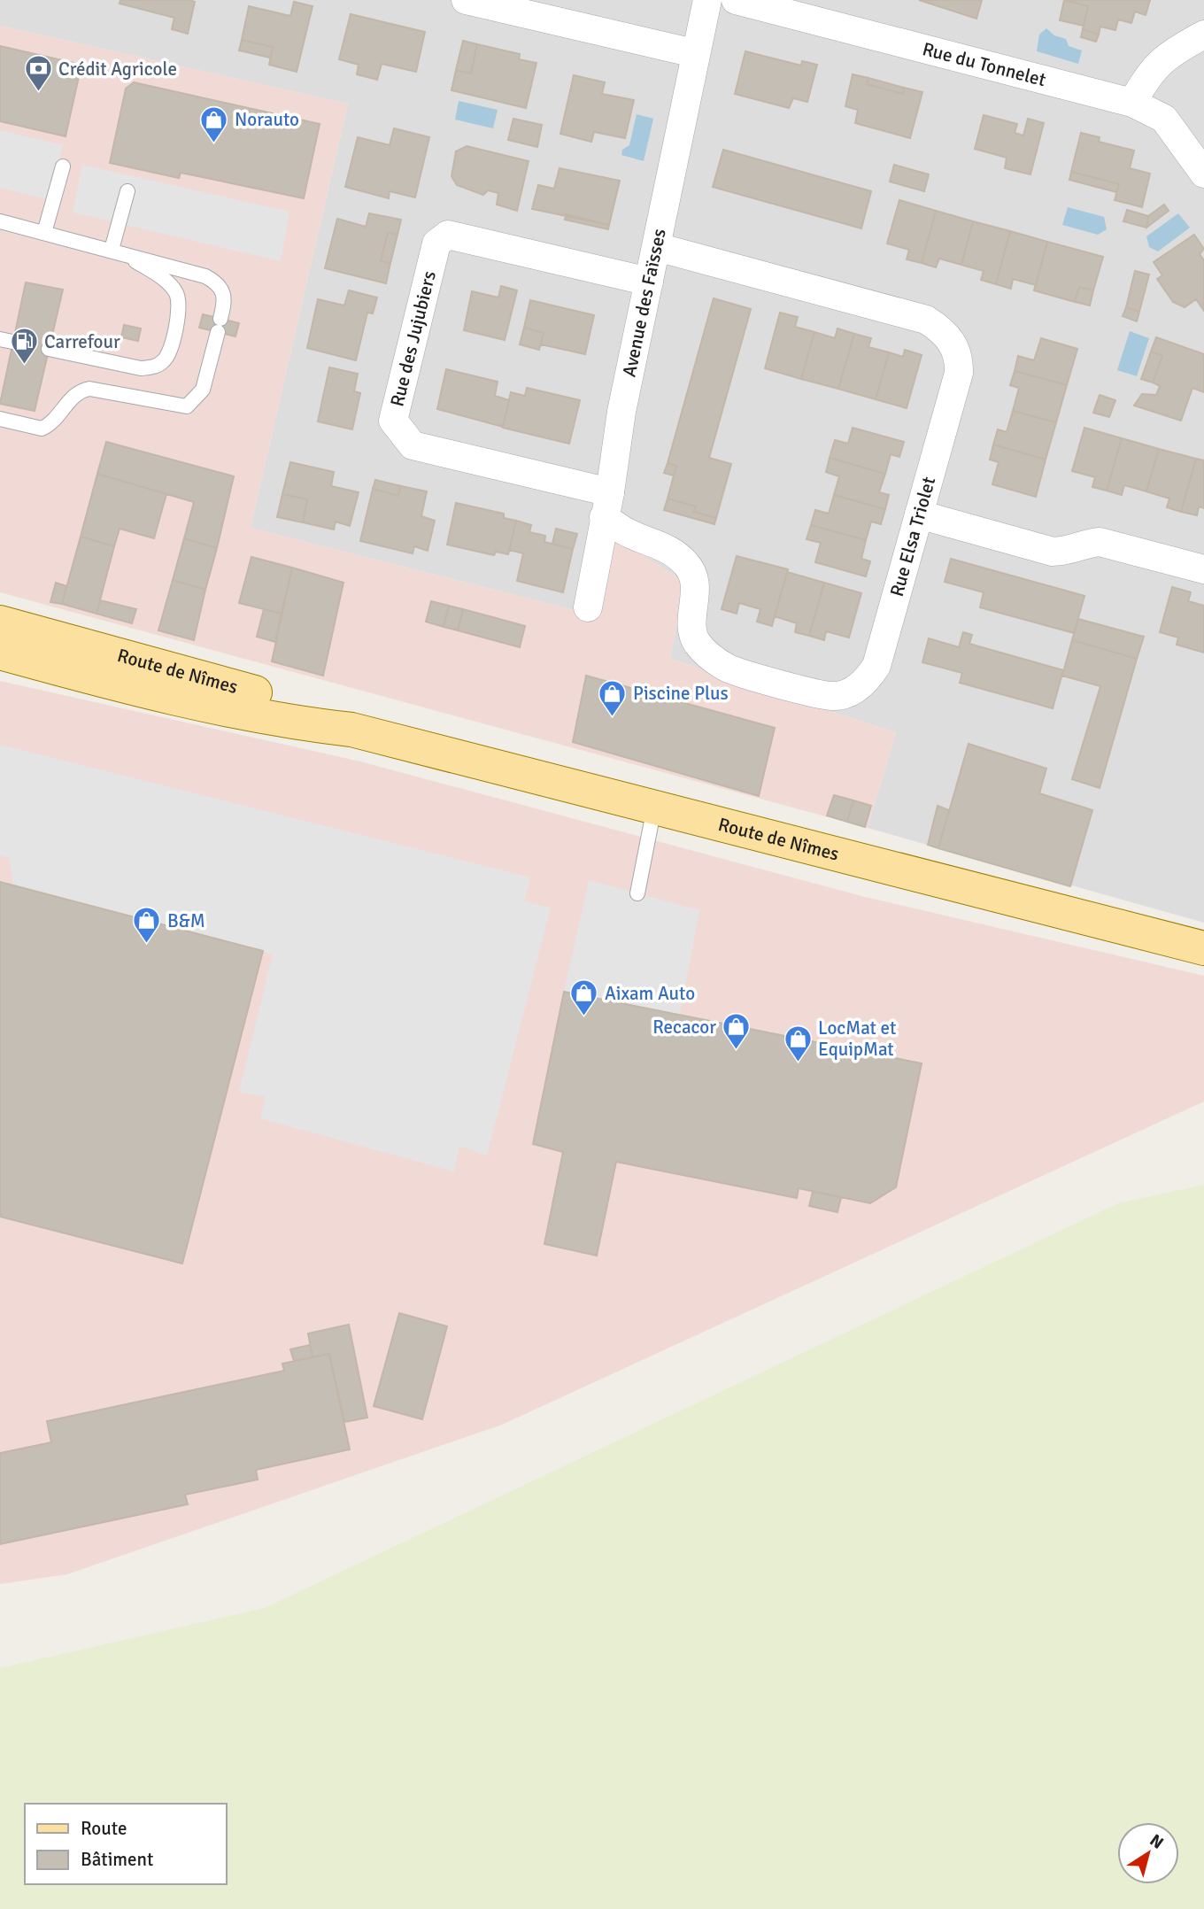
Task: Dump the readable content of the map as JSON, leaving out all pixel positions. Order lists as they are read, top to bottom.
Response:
{
  "streets": {
    "main road": ["Route de Nîmes"],
    "street": [
      "Rue du Tonnelet",
      "Avenue des Faïsses",
      "Rue des Jujubiers",
      "Rue Elsa Triolet"
    ]
  },
  "crossings": [
    ["Avenue des Faïsses", "Rue des Jujubiers"],
    ["Avenue des Faïsses", "Rue Elsa Triolet"],
    ["Rue des Jujubiers", "Rue Elsa Triolet"]
  ],
  "places": {
    "bank": ["Crédit Agricole"],
    "shop": [
      "Norauto",
      "Piscine Plus",
      "B&M",
      "Aixam Auto",
      "Recacor",
      "LocMat et EquipMat"
    ],
    "fuel station": ["Carrefour"]
  },
  "legend": ["Route", "Bâtiment"],
  "north": "top right"
}
